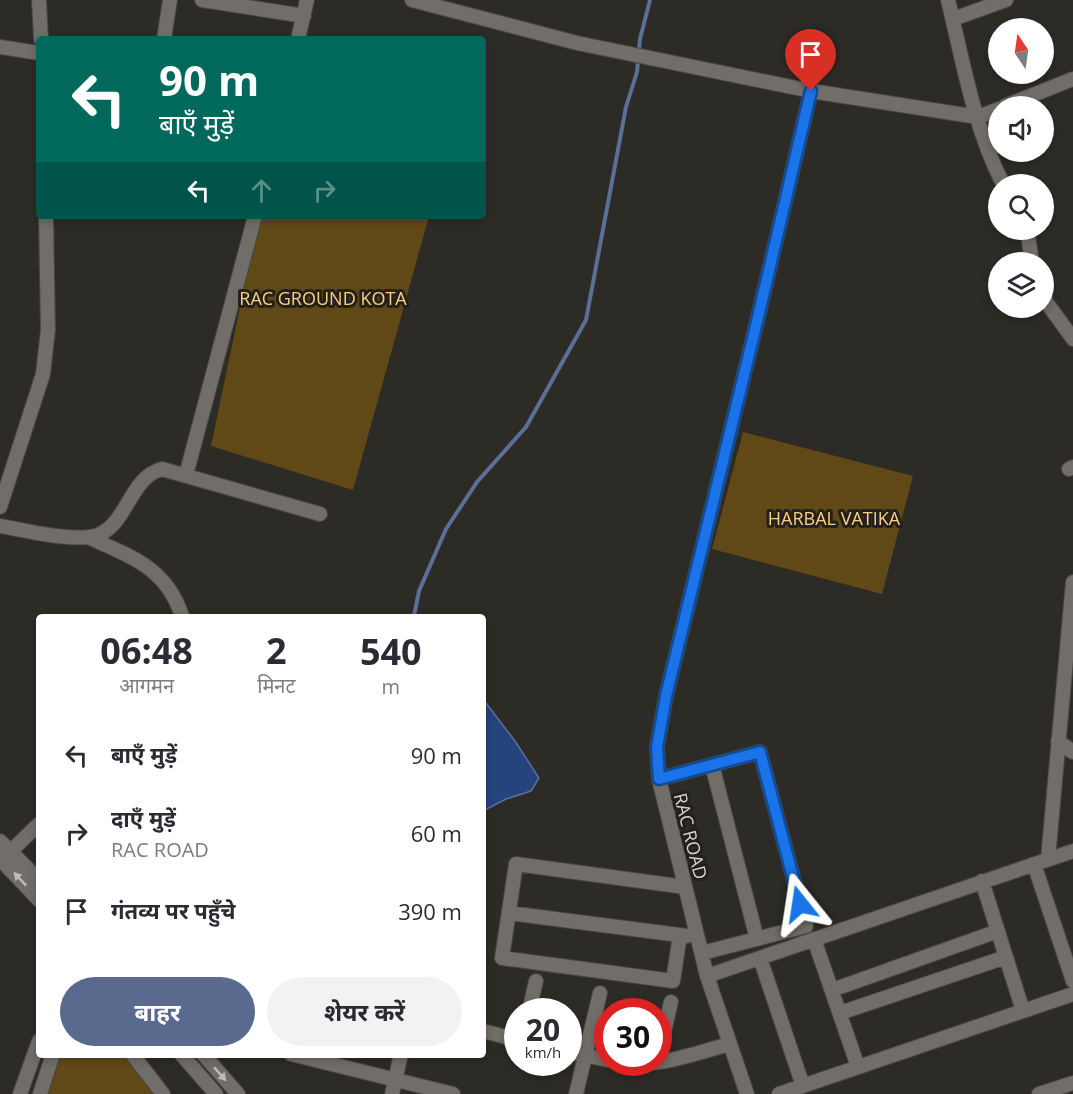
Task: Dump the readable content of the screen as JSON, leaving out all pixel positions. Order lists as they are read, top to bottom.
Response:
{
  "streets": {
    "street": ["RAC ROAD"]
  },
  "parks": ["RAC GROUND KOTA", "HARBAL VATIKA"],
  "north": "top",
  "page": {
    "turn": ["90 m", "बाएँ मुड़ें"],
    "eta": [
      "06:48",
      "आगमन",
      "2",
      "मिनट",
      "540",
      "m"
    ],
    "list": [
      {
        "name": "बाएँ मुड़ें",
        "value": "90 m"
      },
      {
        "name": "दाएँ मुड़ें",
        "note": "RAC ROAD",
        "value": "60 m"
      },
      {
        "name": "गंतव्य पर पहुँचे",
        "value": "390 m"
      }
    ],
    "buttons": ["बाहर", "शेयर करें"],
    "speed": "20 km/h",
    "limit": "30"
  }
}
